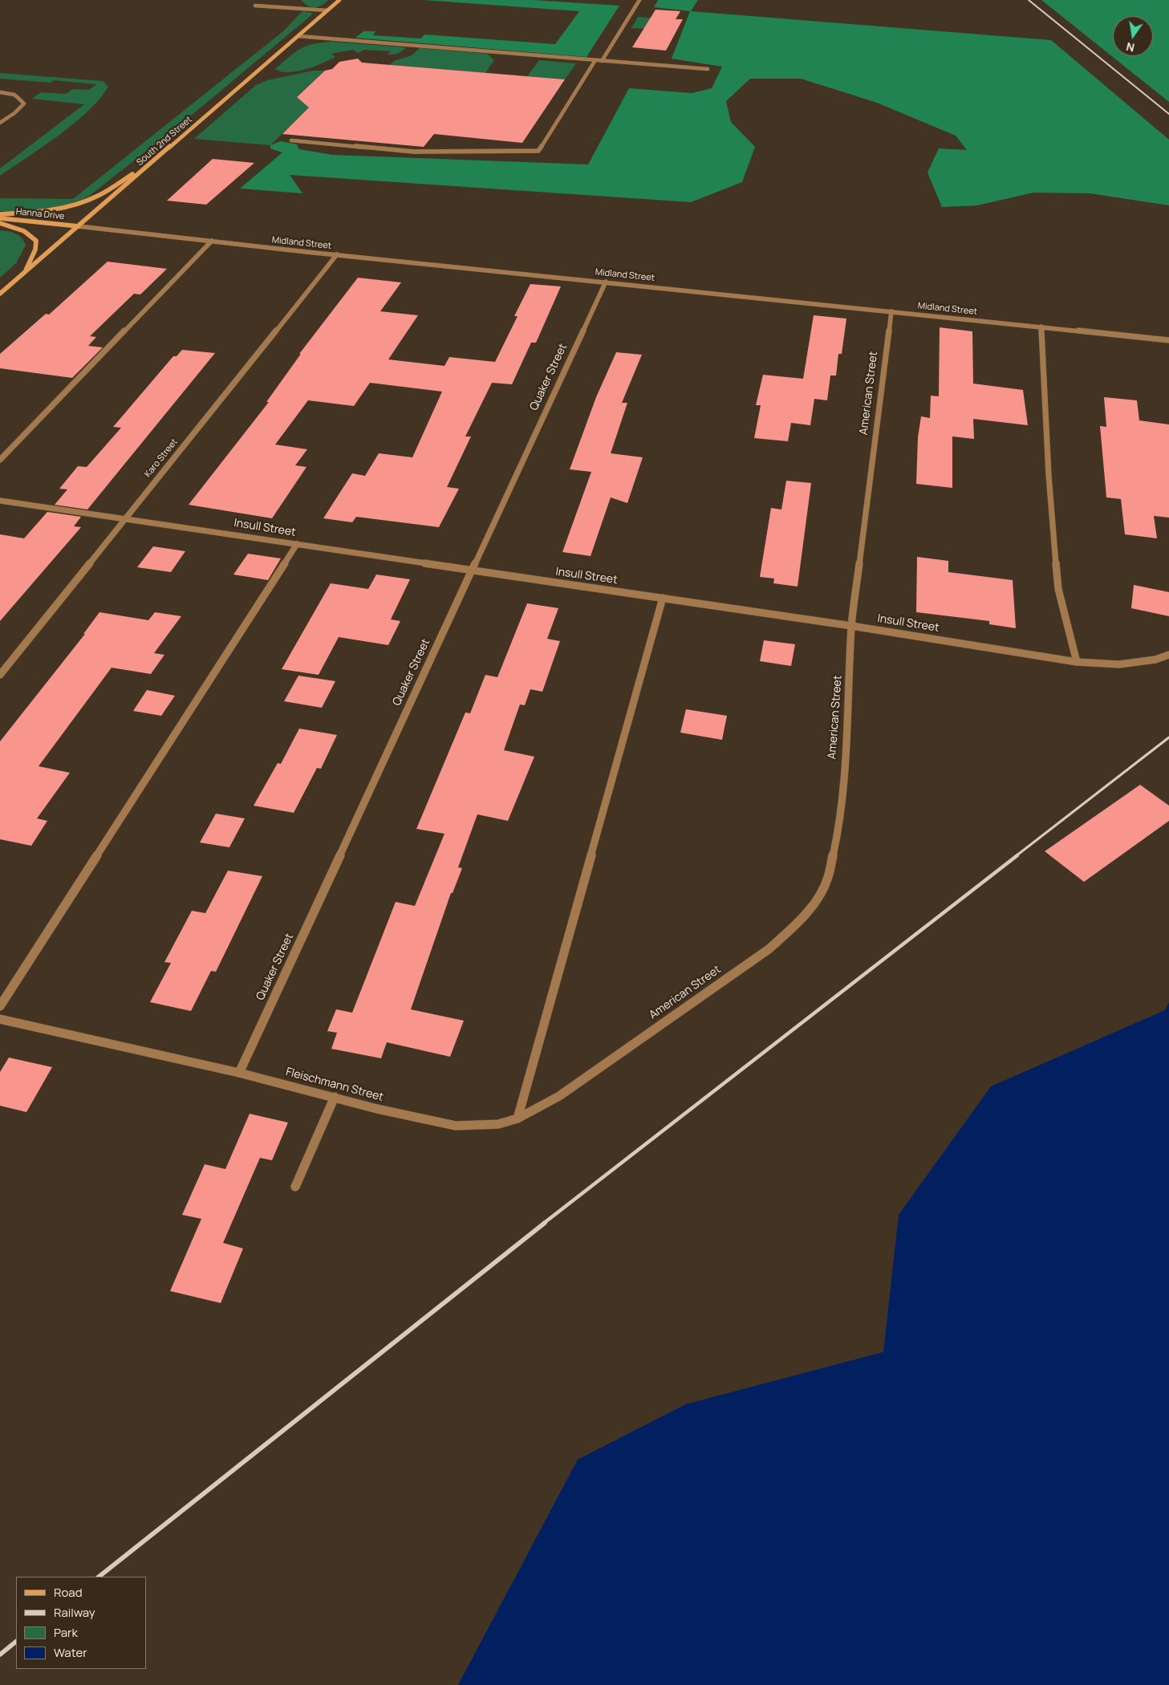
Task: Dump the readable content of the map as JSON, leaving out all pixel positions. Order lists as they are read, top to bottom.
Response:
{
  "streets": {
    "main road": ["South 2nd Street", "Hanna Drive"],
    "street": [
      "Midland Street",
      "Quaker Street",
      "American Street",
      "Karo Street",
      "Insull Street",
      "Fleischmann Street"
    ]
  },
  "crossings": [
    ["South 2nd Street", "Hanna Drive"],
    ["South 2nd Street", "Midland Street"],
    ["Hanna Drive", "Midland Street"],
    ["Midland Street", "Quaker Street"],
    ["Midland Street", "American Street"],
    ["Midland Street", "Karo Street"],
    ["Quaker Street", "Insull Street"],
    ["Quaker Street", "Fleischmann Street"],
    ["American Street", "Insull Street"],
    ["American Street", "Fleischmann Street"],
    ["Karo Street", "Insull Street"]
  ],
  "legend": [
    "Road",
    "Railway",
    "Park",
    "Water"
  ],
  "north": "bottom"
}
